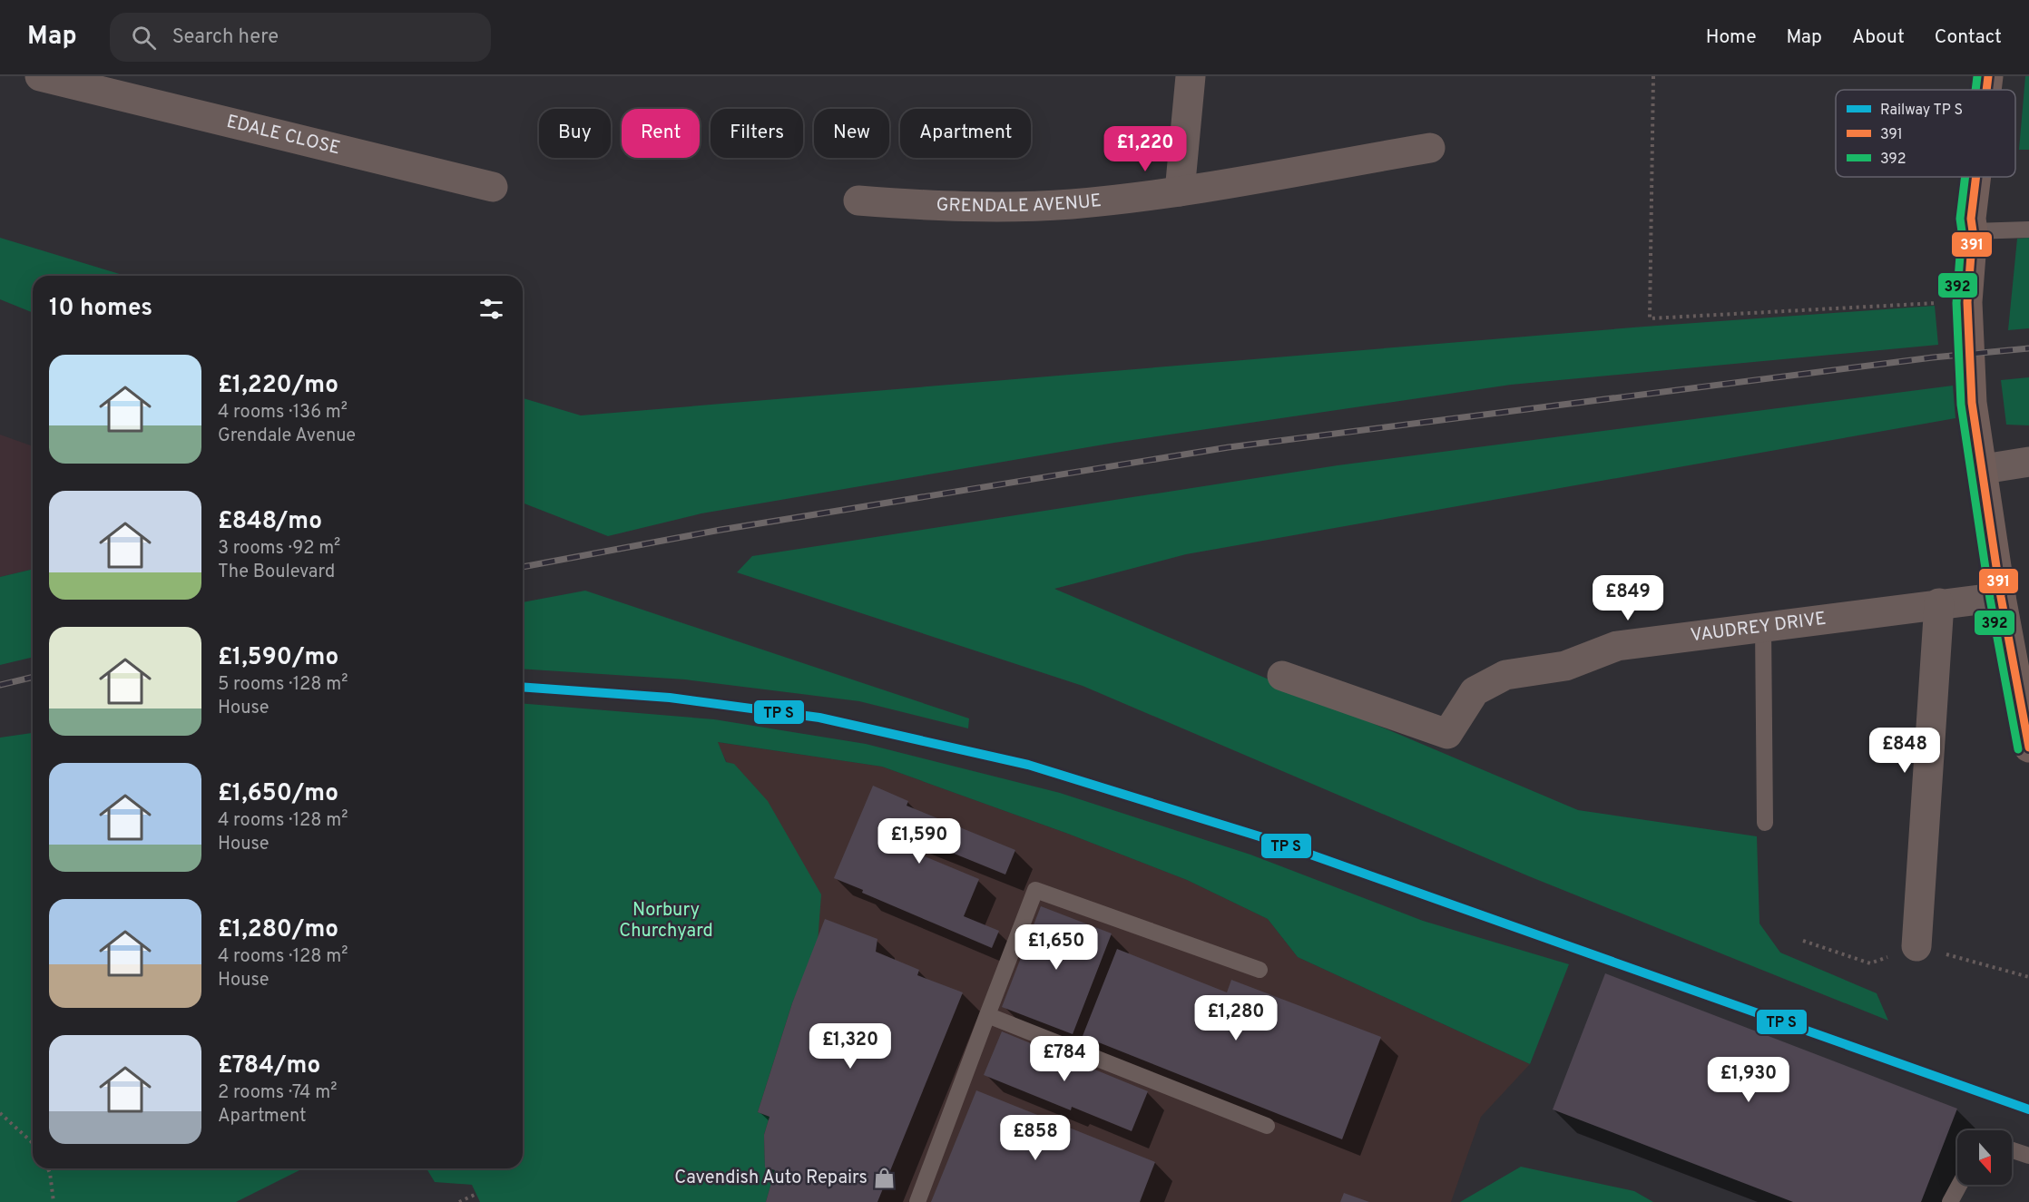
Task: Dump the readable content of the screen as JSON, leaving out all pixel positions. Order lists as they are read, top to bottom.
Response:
{
  "streets": {
    "street": ["EDALE CLOSE", "GRENDALE AVENUE", "VAUDREY DRIVE"]
  },
  "parks": ["Norbury Churchyard"],
  "places": {
    "shop": ["Cavendish Auto Repairs"]
  },
  "lines": ["transit line 391", "transit line 392"],
  "legend": ["Railway TP S", "391", "392"],
  "north": "bottom",
  "page": {
    "header": "Map",
    "search": "Search here",
    "nav": [
      "Home",
      "Map",
      "About",
      "Contact"
    ],
    "chip": [
      "Buy",
      "Rent",
      "Filters",
      "New",
      "Apartment"
    ],
    "price": [
      "£1,220",
      "£849",
      "£848",
      "£1,590",
      "£1,650",
      "£1,280",
      "£1,320",
      "£784",
      "£1,930",
      "£858"
    ],
    "heading": "10 homes",
    "list": [
      {
        "name": "£1,220/mo",
        "note": "4 rooms · 136 m² · Grendale Avenue"
      },
      {
        "name": "£848/mo",
        "note": "3 rooms · 92 m² · The Boulevard"
      },
      {
        "name": "£1,590/mo",
        "note": "5 rooms · 128 m² · House"
      },
      {
        "name": "£1,650/mo",
        "note": "4 rooms · 128 m² · House"
      },
      {
        "name": "£1,280/mo",
        "note": "4 rooms · 128 m² · House"
      },
      {
        "name": "£784/mo",
        "note": "2 rooms · 74 m² · Apartment"
      }
    ]
  }
}
